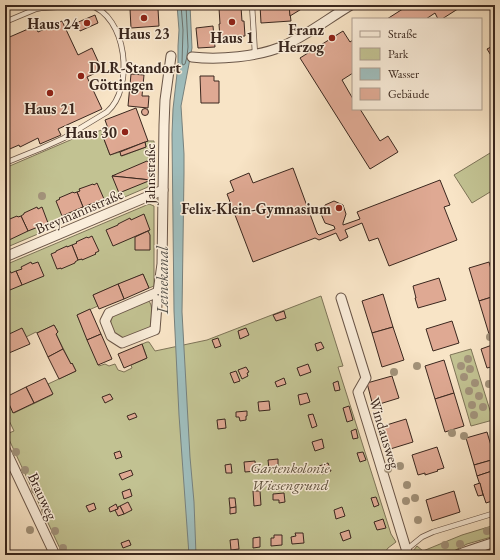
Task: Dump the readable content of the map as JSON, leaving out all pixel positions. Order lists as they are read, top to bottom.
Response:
{
  "streets": {
    "street": [
      "Jahnstraße",
      "Breymannstraße",
      "Windausweg",
      "Brauweg"
    ]
  },
  "crossings": [
    ["Jahnstraße", "Breymannstraße"]
  ],
  "water": ["Leinekanal"],
  "parks": ["Gartenkolonie Wiesengrund"],
  "places": [
    "Haus 23",
    "Haus 1",
    "Haus 24",
    "Franz Herzog",
    "DLR-Standort Göttingen",
    "Haus 21",
    "Haus 30",
    "Felix-Klein-Gymnasium"
  ],
  "legend": [
    "Straße",
    "Park",
    "Wasser",
    "Gebäude"
  ]
}
